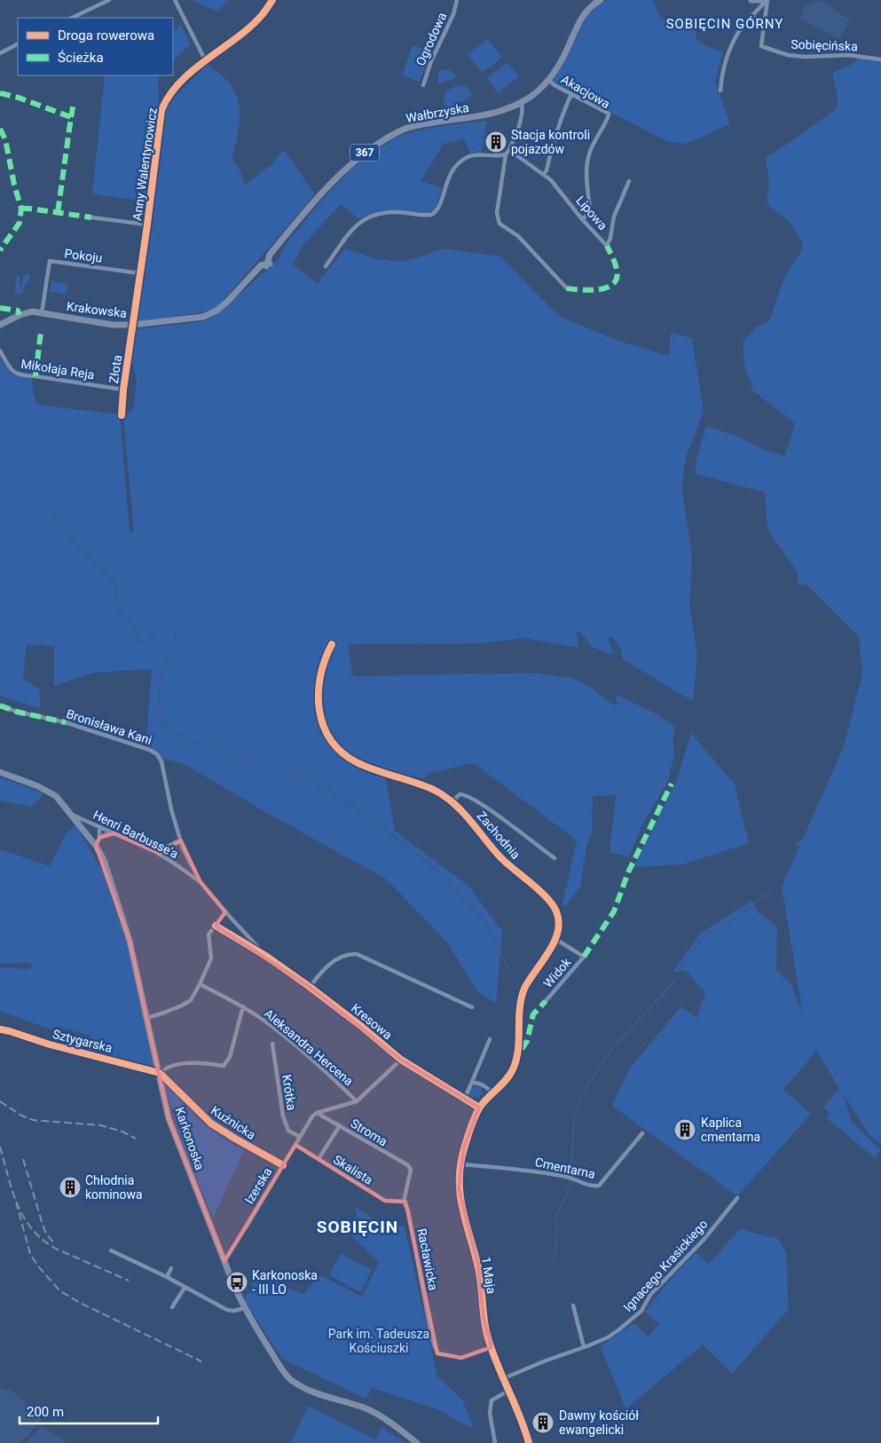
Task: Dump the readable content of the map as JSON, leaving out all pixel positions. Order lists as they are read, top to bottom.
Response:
{
  "streets": {
    "main road": [
      "Wałbrzyska",
      "367",
      "Krakowska",
      "Karkonoska"
    ],
    "street": [
      "Ogrodowa",
      "Sobięcińska",
      "Akacjowa",
      "Anny Walentynowicz",
      "Lipowa",
      "Pokoju",
      "Mikołaja Reja",
      "Złota",
      "Bronisława Kani",
      "Henri Barbusse'a",
      "Zachodnia",
      "Widok",
      "Kresowa",
      "Sztygarska",
      "Aleksandra Hercena",
      "Krótka",
      "Kuźnicka",
      "Stroma",
      "Cmentarna",
      "Skalista",
      "Izerska",
      "Racławicka",
      "Ignacego Krasickiego",
      "1 Maja"
    ]
  },
  "crossings": [
    ["Akacjowa", "Wałbrzyska"],
    ["Akacjowa", "Lipowa"],
    ["Wałbrzyska", "Krakowska"],
    ["Anny Walentynowicz", "Pokoju"],
    ["Anny Walentynowicz", "Krakowska"],
    ["Anny Walentynowicz", "Złota"],
    ["Pokoju", "Krakowska"],
    ["Krakowska", "Złota"],
    ["Mikołaja Reja", "Złota"],
    ["Bronisława Kani", "Henri Barbusse'a"],
    ["Henri Barbusse'a", "Kresowa"],
    ["Henri Barbusse'a", "Karkonoska"],
    ["Zachodnia", "Widok"],
    ["Zachodnia", "Kresowa"],
    ["Zachodnia", "1 Maja"],
    ["Kresowa", "1 Maja"],
    ["Sztygarska", "Kuźnicka"],
    ["Sztygarska", "Karkonoska"],
    ["Krótka", "Izerska"],
    ["Kuźnicka", "Karkonoska"],
    ["Kuźnicka", "Izerska"],
    ["Stroma", "Skalista"],
    ["Stroma", "Izerska"],
    ["Stroma", "Racławicka"],
    ["Karkonoska", "Izerska"],
    ["Cmentarna", "1 Maja"],
    ["Skalista", "Izerska"],
    ["Skalista", "Racławicka"],
    ["Racławicka", "1 Maja"],
    ["Ignacego Krasickiego", "1 Maja"]
  ],
  "districts": ["SOBIĘCIN GÓRNY", "SOBIĘCIN"],
  "parks": ["Park im. Tadeusza Kościuszki"],
  "places": {
    "building": [
      "Stacja kontroli pojazdów",
      "Kaplica cmentarna",
      "Chłodnia kominowa",
      "Dawny kościół ewangelicki"
    ],
    "bus stop": ["Karkonoska - III LO"]
  },
  "legend": ["Droga rowerowa", "Ścieżka"],
  "scale_bar": "200 m"
}
